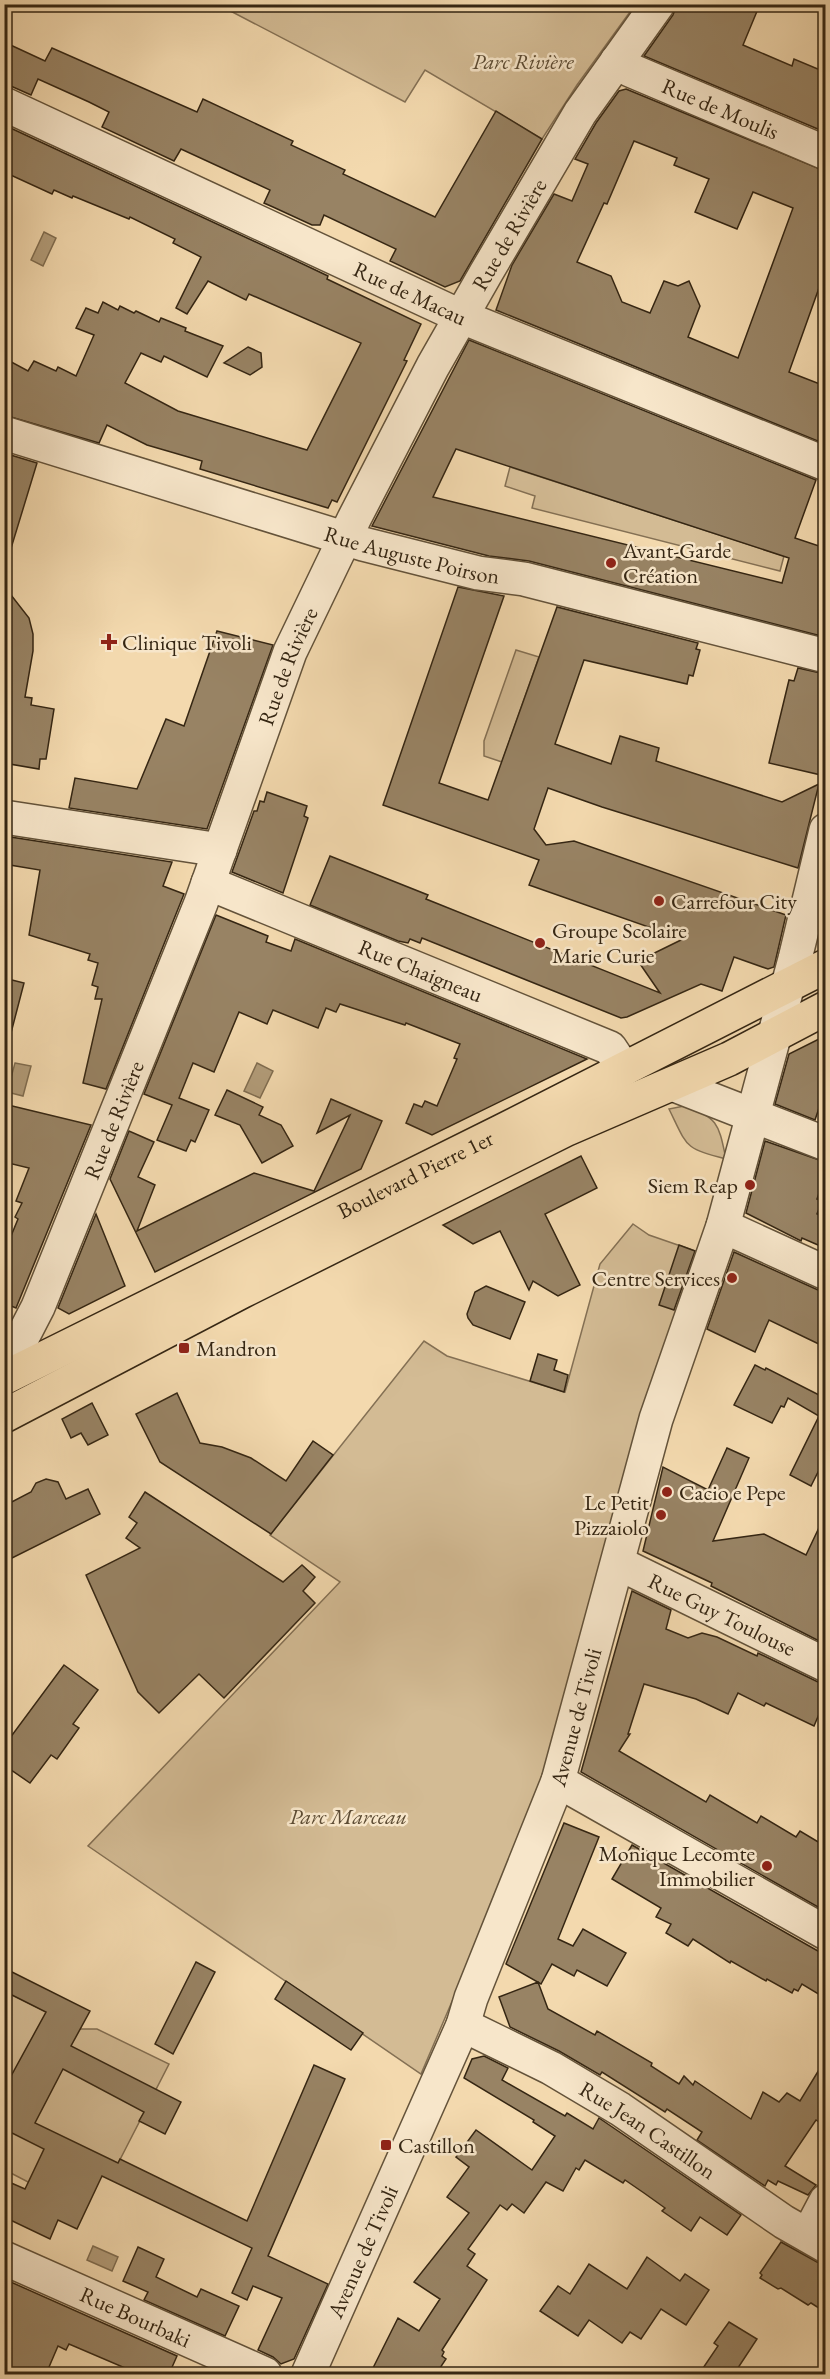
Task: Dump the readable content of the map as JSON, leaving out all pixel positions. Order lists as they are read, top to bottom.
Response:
{
  "streets": {
    "main road": ["Boulevard Pierre 1er"],
    "street": [
      "Rue de Moulis",
      "Rue de Rivière",
      "Rue de Macau",
      "Rue Auguste Poirson",
      "Rue Chaigneau",
      "Rue Guy Toulouse",
      "Avenue de Tivoli",
      "Rue Jean Castillon",
      "Rue Bourbaki"
    ]
  },
  "crossings": [
    ["Rue de Moulis", "Rue de Rivière"],
    ["Rue de Rivière", "Rue de Macau"],
    ["Rue de Rivière", "Rue Auguste Poirson"],
    ["Rue de Rivière", "Rue Chaigneau"],
    ["Rue Chaigneau", "Boulevard Pierre 1er"],
    ["Boulevard Pierre 1er", "Avenue de Tivoli"],
    ["Rue Guy Toulouse", "Avenue de Tivoli"],
    ["Avenue de Tivoli", "Rue Jean Castillon"]
  ],
  "parks": ["Parc Rivière", "Parc Marceau"],
  "places": {
    "other": [
      "Avant-Garde Création",
      "Carrefour City",
      "Groupe Scolaire Marie Curie",
      "Siem Reap",
      "Centre Services",
      "Cacio e Pepe",
      "Le Petit Pizzaiolo",
      "Monique Lecomte Immobilier"
    ],
    "health": ["Clinique Tivoli"],
    "transit": ["Mandron", "Castillon"]
  }
}
